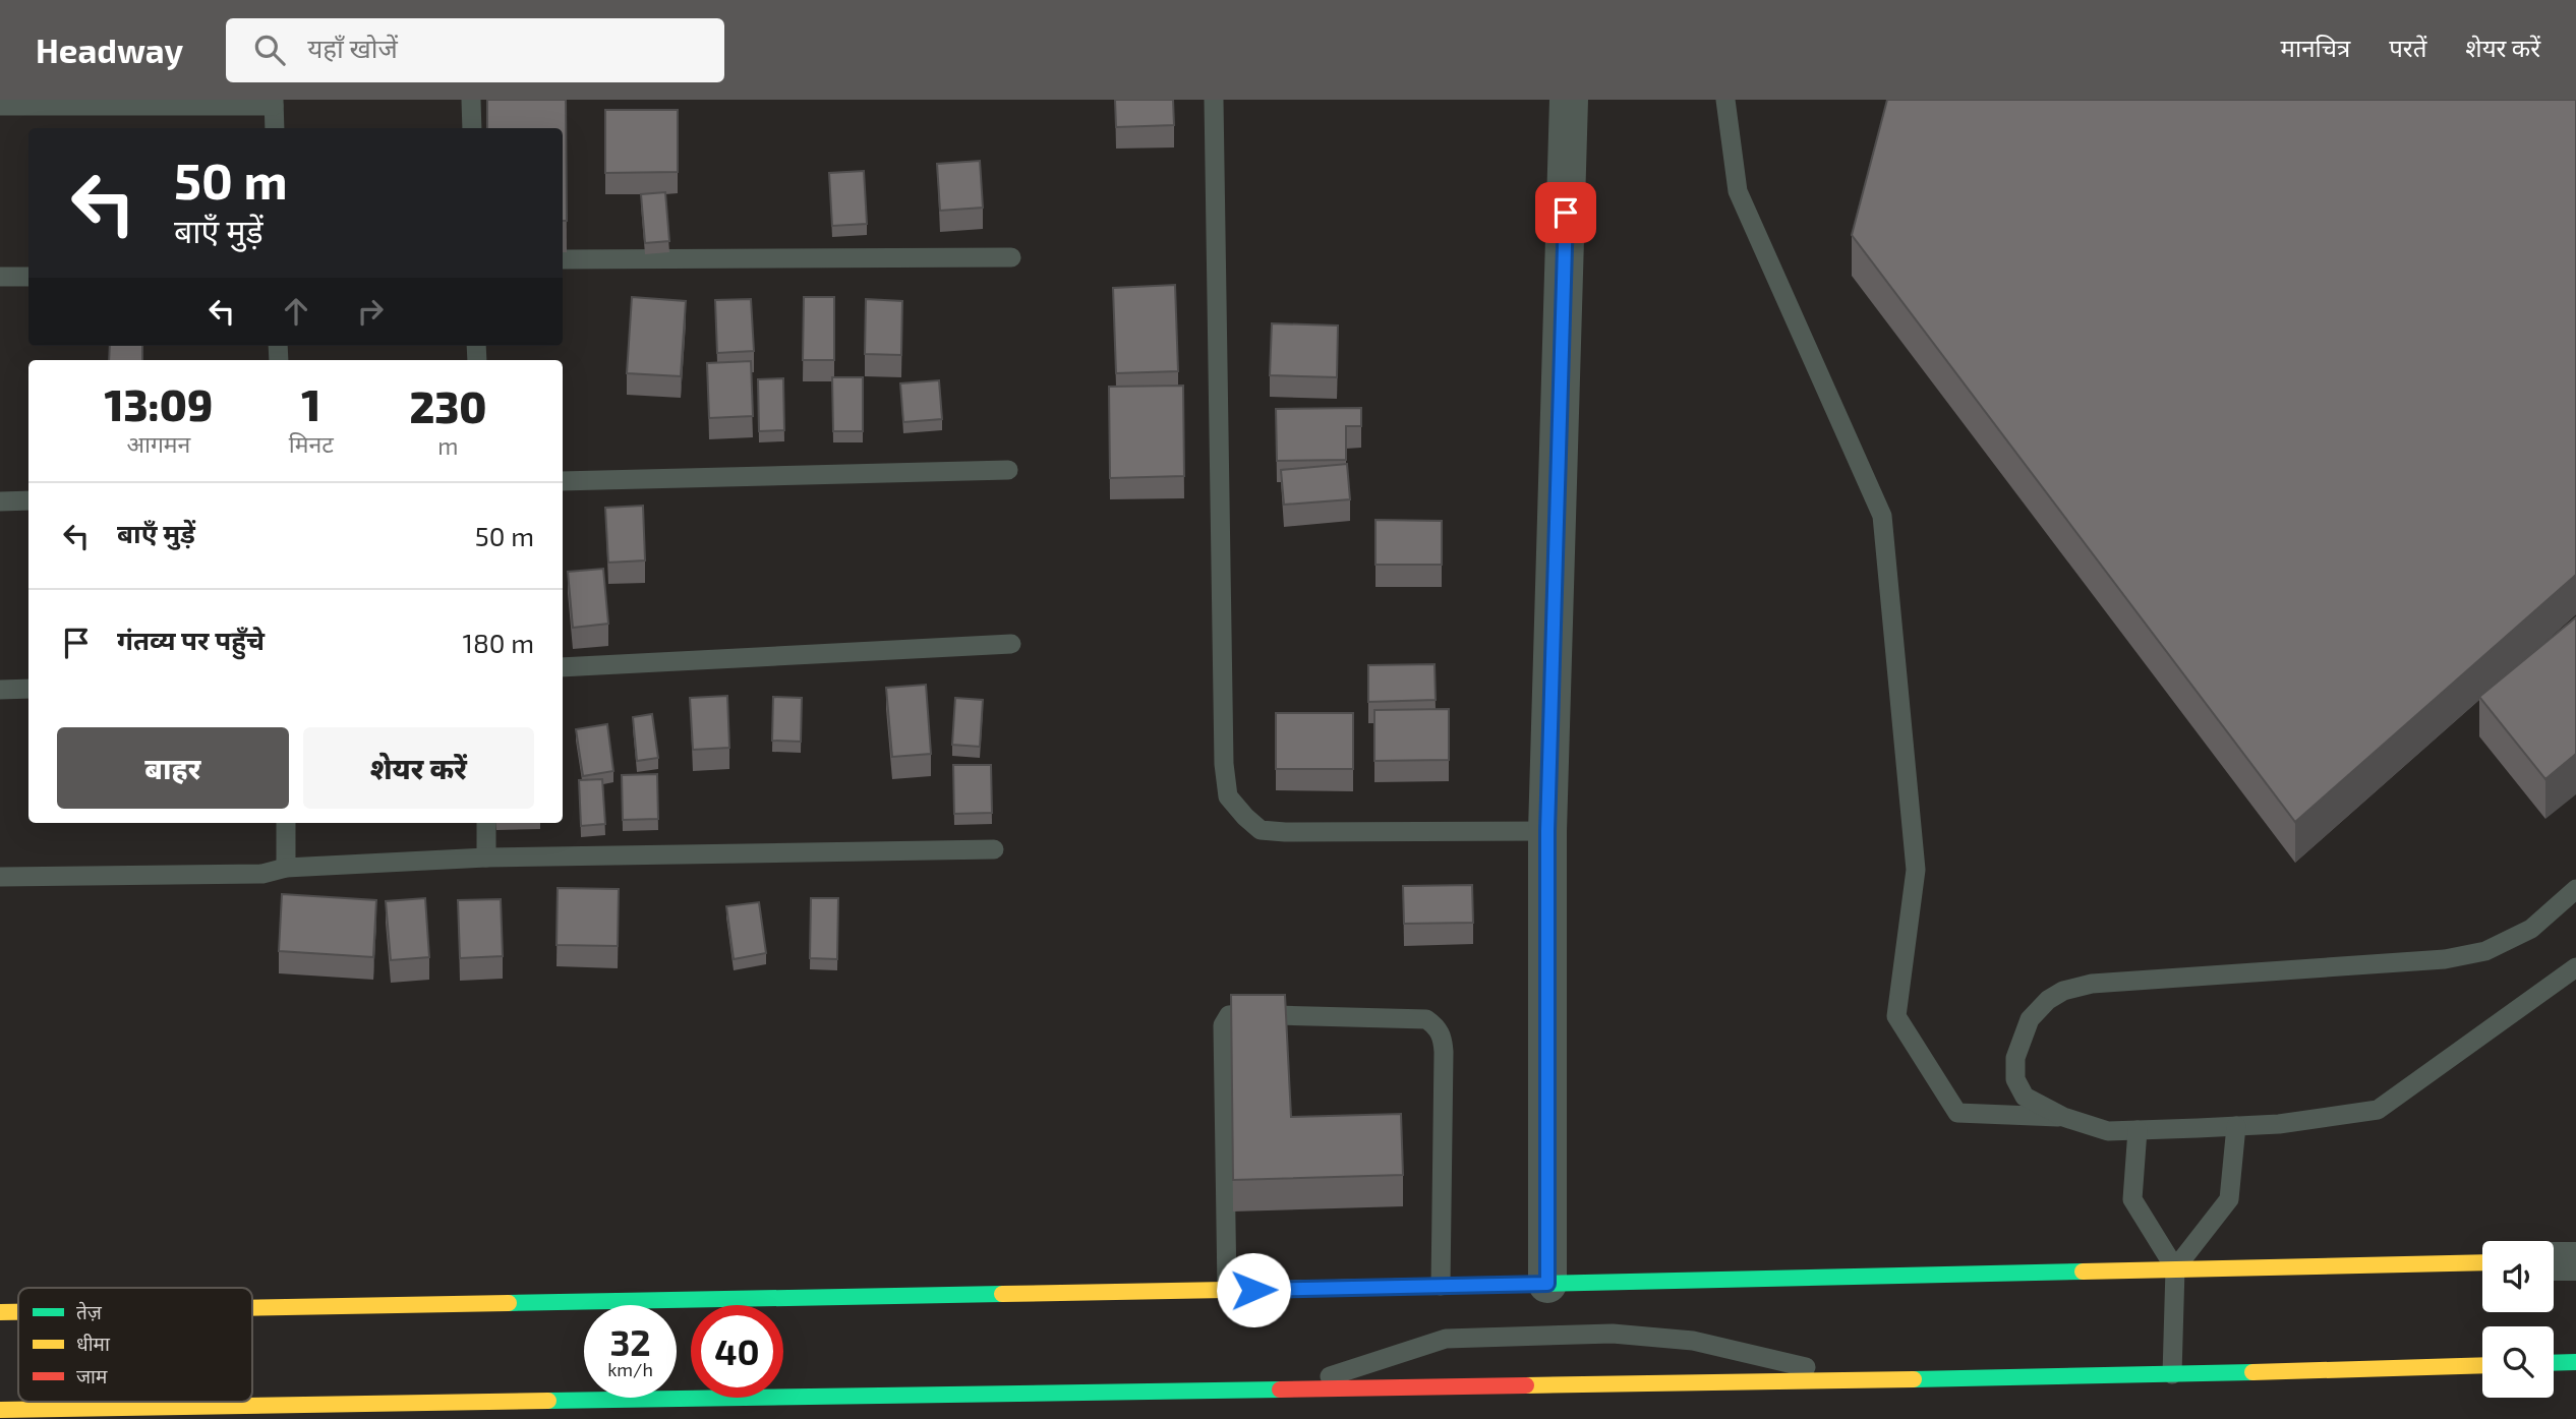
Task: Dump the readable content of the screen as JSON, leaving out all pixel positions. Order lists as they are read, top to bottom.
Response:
{
  "legend": ["तेज़", "धीमा", "जाम"],
  "page": {
    "header": "Headway",
    "search": "यहाँ खोजें",
    "nav": ["मानचित्र", "परतें", "शेयर करें"],
    "turn": ["50 m", "बाएँ मुड़ें"],
    "eta": [
      "13:09",
      "आगमन",
      "1",
      "मिनट",
      "230",
      "m"
    ],
    "list": [
      {
        "name": "बाएँ मुड़ें",
        "value": "50 m"
      },
      {
        "name": "गंतव्य पर पहुँचे",
        "value": "180 m"
      }
    ],
    "buttons": ["बाहर", "शेयर करें"],
    "speed": "32 km/h",
    "limit": "40"
  }
}
